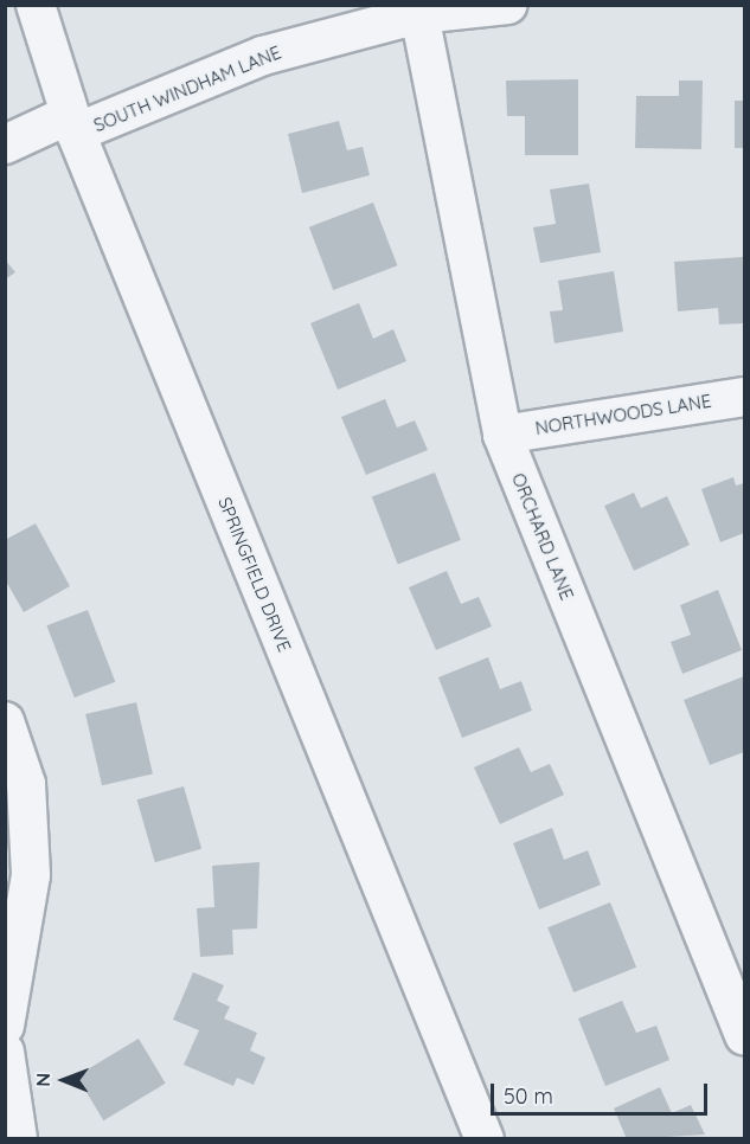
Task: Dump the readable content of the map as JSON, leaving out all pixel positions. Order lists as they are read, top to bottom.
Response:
{
  "streets": {
    "street": [
      "SOUTH WINDHAM LANE",
      "NORTHWOODS LANE",
      "ORCHARD LANE",
      "SPRINGFIELD DRIVE"
    ]
  },
  "crossings": [
    ["SOUTH WINDHAM LANE", "ORCHARD LANE"],
    ["SOUTH WINDHAM LANE", "SPRINGFIELD DRIVE"],
    ["NORTHWOODS LANE", "ORCHARD LANE"]
  ],
  "scale_bar": "50 m",
  "north": "left"
}
